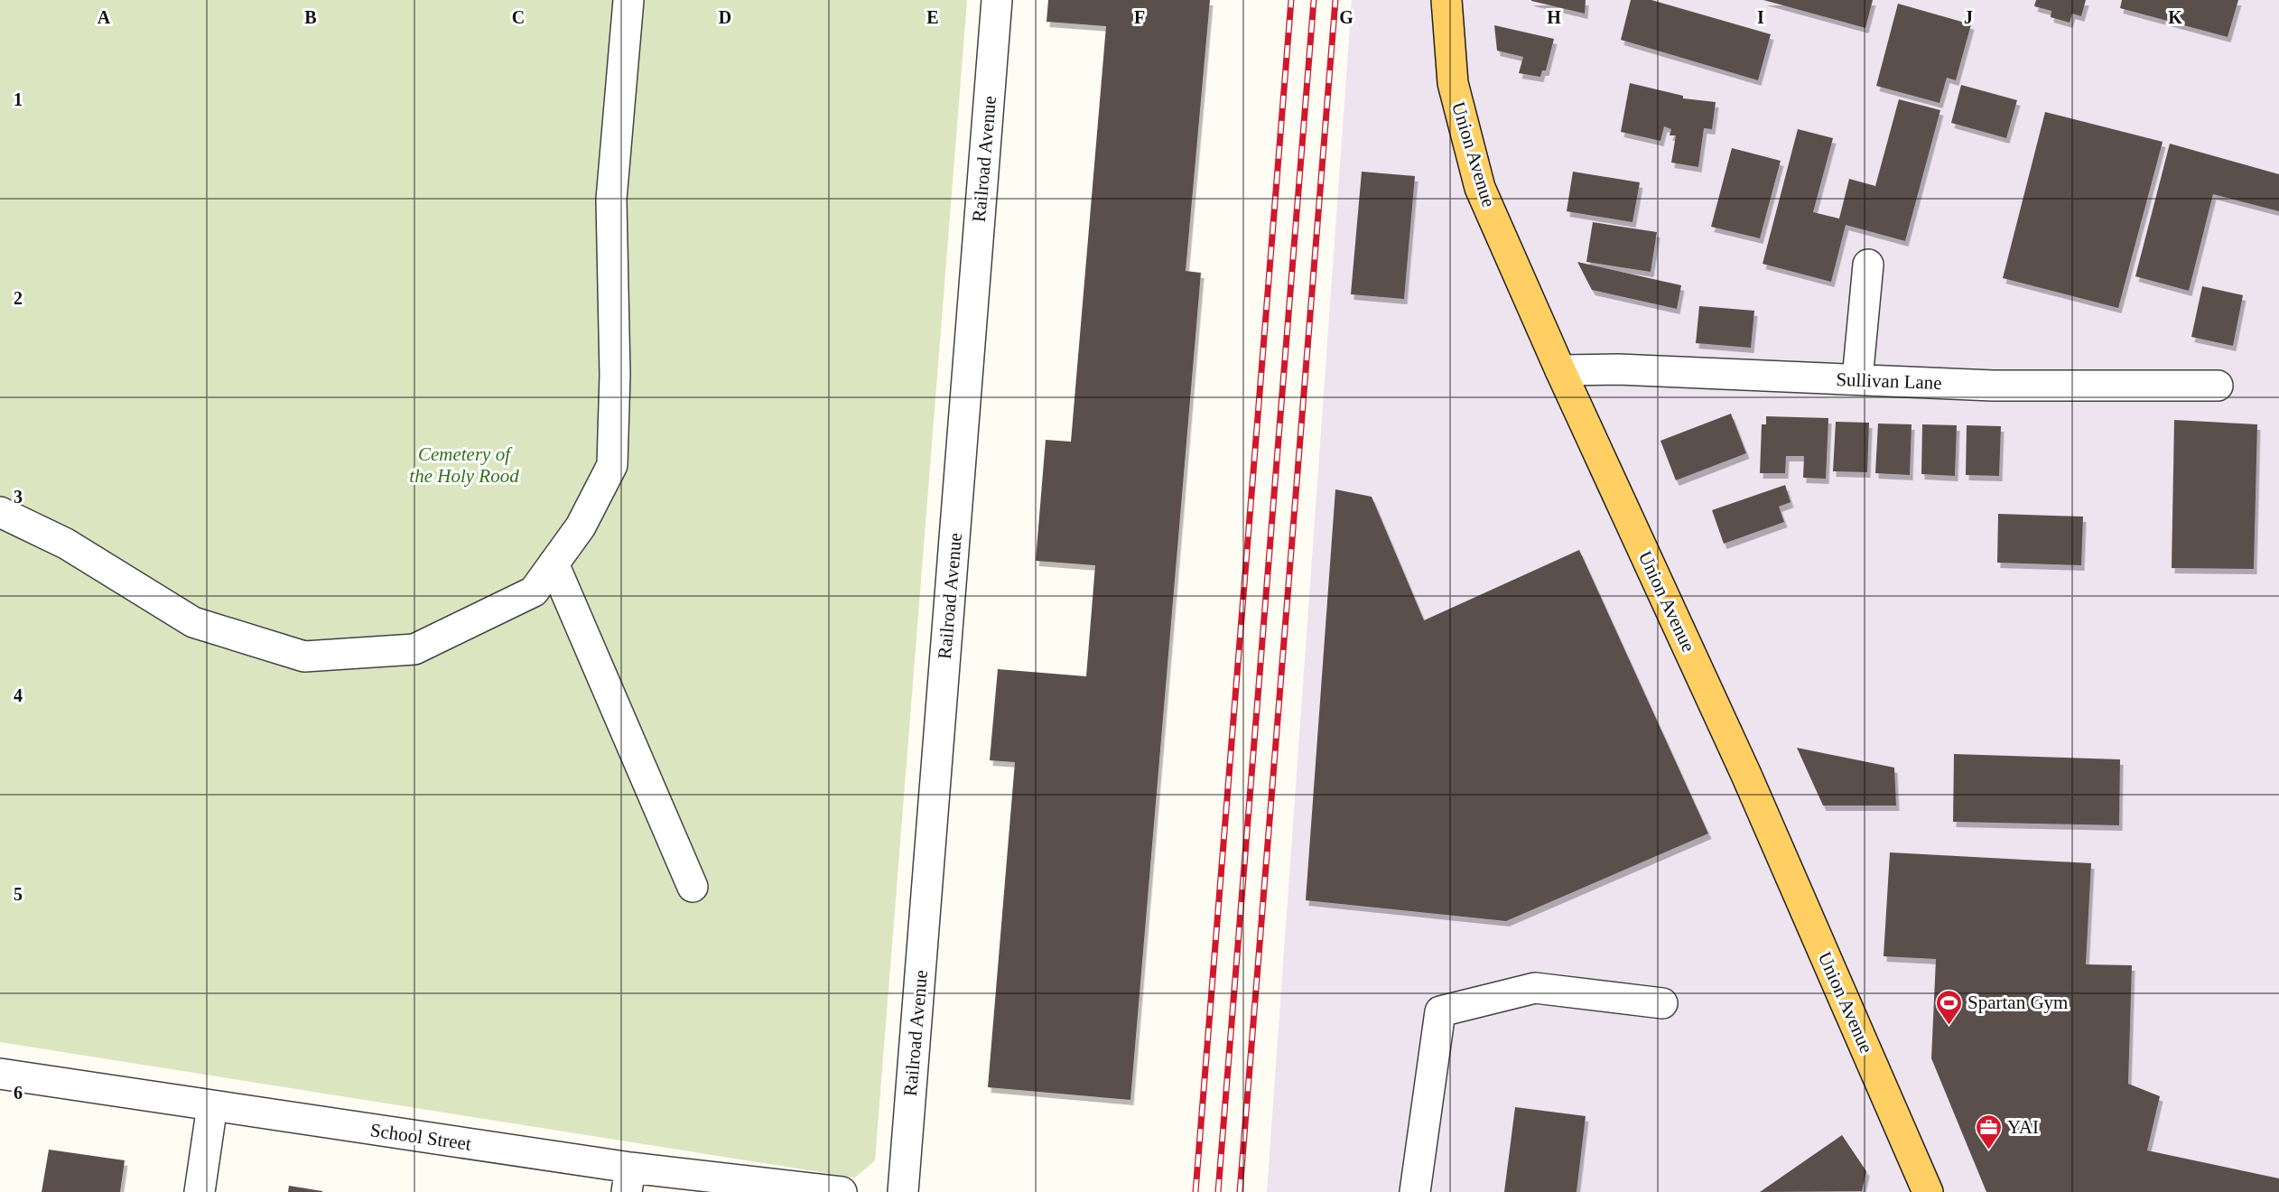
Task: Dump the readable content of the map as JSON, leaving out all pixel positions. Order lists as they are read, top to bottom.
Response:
{
  "streets": {
    "main road": ["Union Avenue"],
    "street": ["Railroad Avenue", "Sullivan Lane", "School Street"]
  },
  "crossings": [
    ["Union Avenue", "Sullivan Lane"]
  ],
  "parks": ["Cemetery of the Holy Rood"],
  "places": {
    "sports": ["Spartan Gym"],
    "office": ["YAI"]
  },
  "grid": {
    "columns": [
      "A",
      "B",
      "C",
      "D",
      "E",
      "F",
      "G",
      "H",
      "I",
      "J",
      "K"
    ],
    "rows": [
      "1",
      "2",
      "3",
      "4",
      "5",
      "6"
    ]
  }
}
